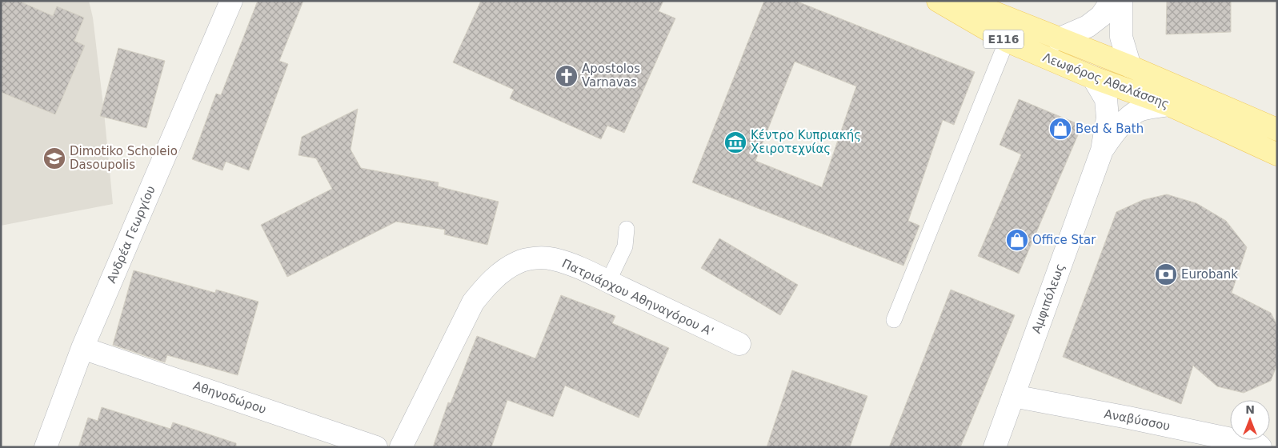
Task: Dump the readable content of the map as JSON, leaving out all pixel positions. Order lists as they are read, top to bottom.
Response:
{
  "streets": {
    "main road": ["E116", "Λεωφόρος Αθαλάσσης"],
    "street": [
      "Ανδρέα Γεωργίου",
      "Πατριάρχου Αθηναγόρου Α'",
      "Αμφιπόλεως",
      "Αθηνοδώρου",
      "Αναβύσσου"
    ]
  },
  "crossings": [
    ["Λεωφόρος Αθαλάσσης", "Αμφιπόλεως"],
    ["Ανδρέα Γεωργίου", "Αθηνοδώρου"],
    ["Αμφιπόλεως", "Αναβύσσου"]
  ],
  "places": {
    "church": ["Apostolos Varnavas"],
    "shop": ["Bed & Bath", "Office Star"],
    "museum": ["Κέντρο Κυπριακής Χειροτεχνίας"],
    "school or university": ["Dimotiko Scholeio Dasoupolis"],
    "bank": ["Eurobank"]
  },
  "north": "top"
}
